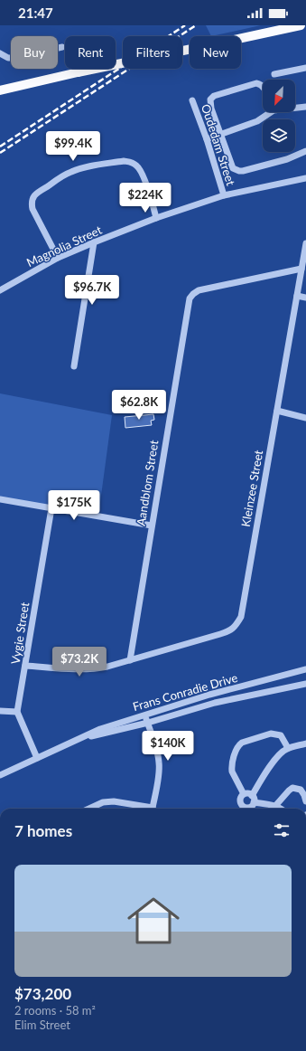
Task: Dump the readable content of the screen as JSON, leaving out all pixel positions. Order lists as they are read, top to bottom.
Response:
{
  "streets": {
    "street": [
      "Oudedam Street",
      "Magnolia Street",
      "Aandblom Street",
      "Kleinzee Street",
      "Vygie Street",
      "Frans Conradie Drive"
    ]
  },
  "crossings": [
    ["Oudedam Street", "Magnolia Street"],
    ["Aandblom Street", "Kleinzee Street"],
    ["Kleinzee Street", "Vygie Street"]
  ],
  "north": "bottom left",
  "page": {
    "status": "21:47",
    "chip": [
      "Buy",
      "Rent",
      "Filters",
      "New"
    ],
    "price": [
      "$99.4K",
      "$224K",
      "$96.7K",
      "$62.8K",
      "$175K",
      "$73.2K",
      "$140K"
    ],
    "heading": "7 homes",
    "list": [
      {
        "name": "$73,200",
        "note": "2 rooms · 58 m² · Elim Street"
      }
    ]
  }
}
